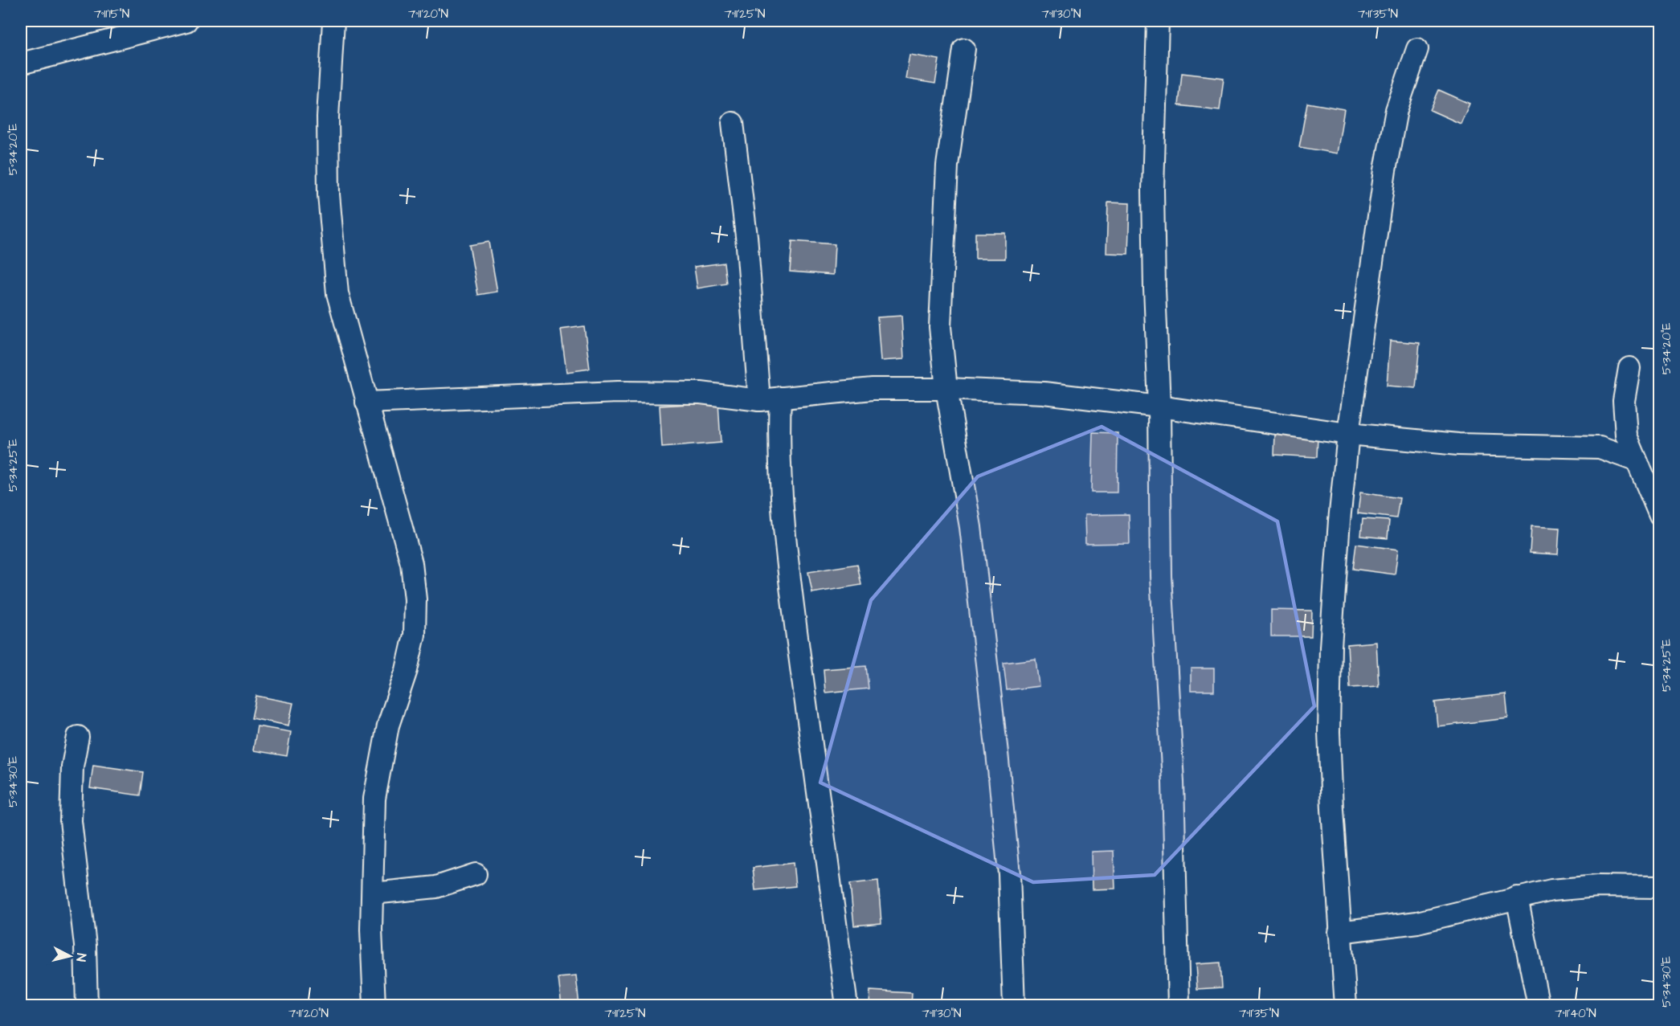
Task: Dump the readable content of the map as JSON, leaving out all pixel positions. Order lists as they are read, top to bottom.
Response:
{
  "north": "right",
  "coordinates": [
    "7°11'15\"N",
    "7°11'20\"N",
    "7°11'25\"N",
    "7°11'30\"N",
    "7°11'35\"N",
    "5°34'20\"E",
    "5°34'25\"E",
    "5°34'30\"E",
    "7°11'40\"N"
  ]
}
